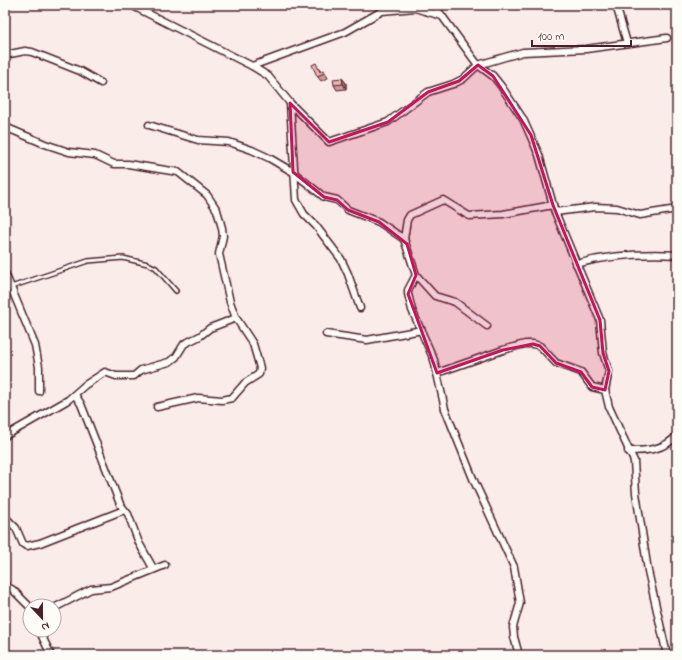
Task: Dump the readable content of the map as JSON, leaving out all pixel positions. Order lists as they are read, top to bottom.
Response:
{
  "scale_bar": "100 m",
  "north": "bottom"
}
